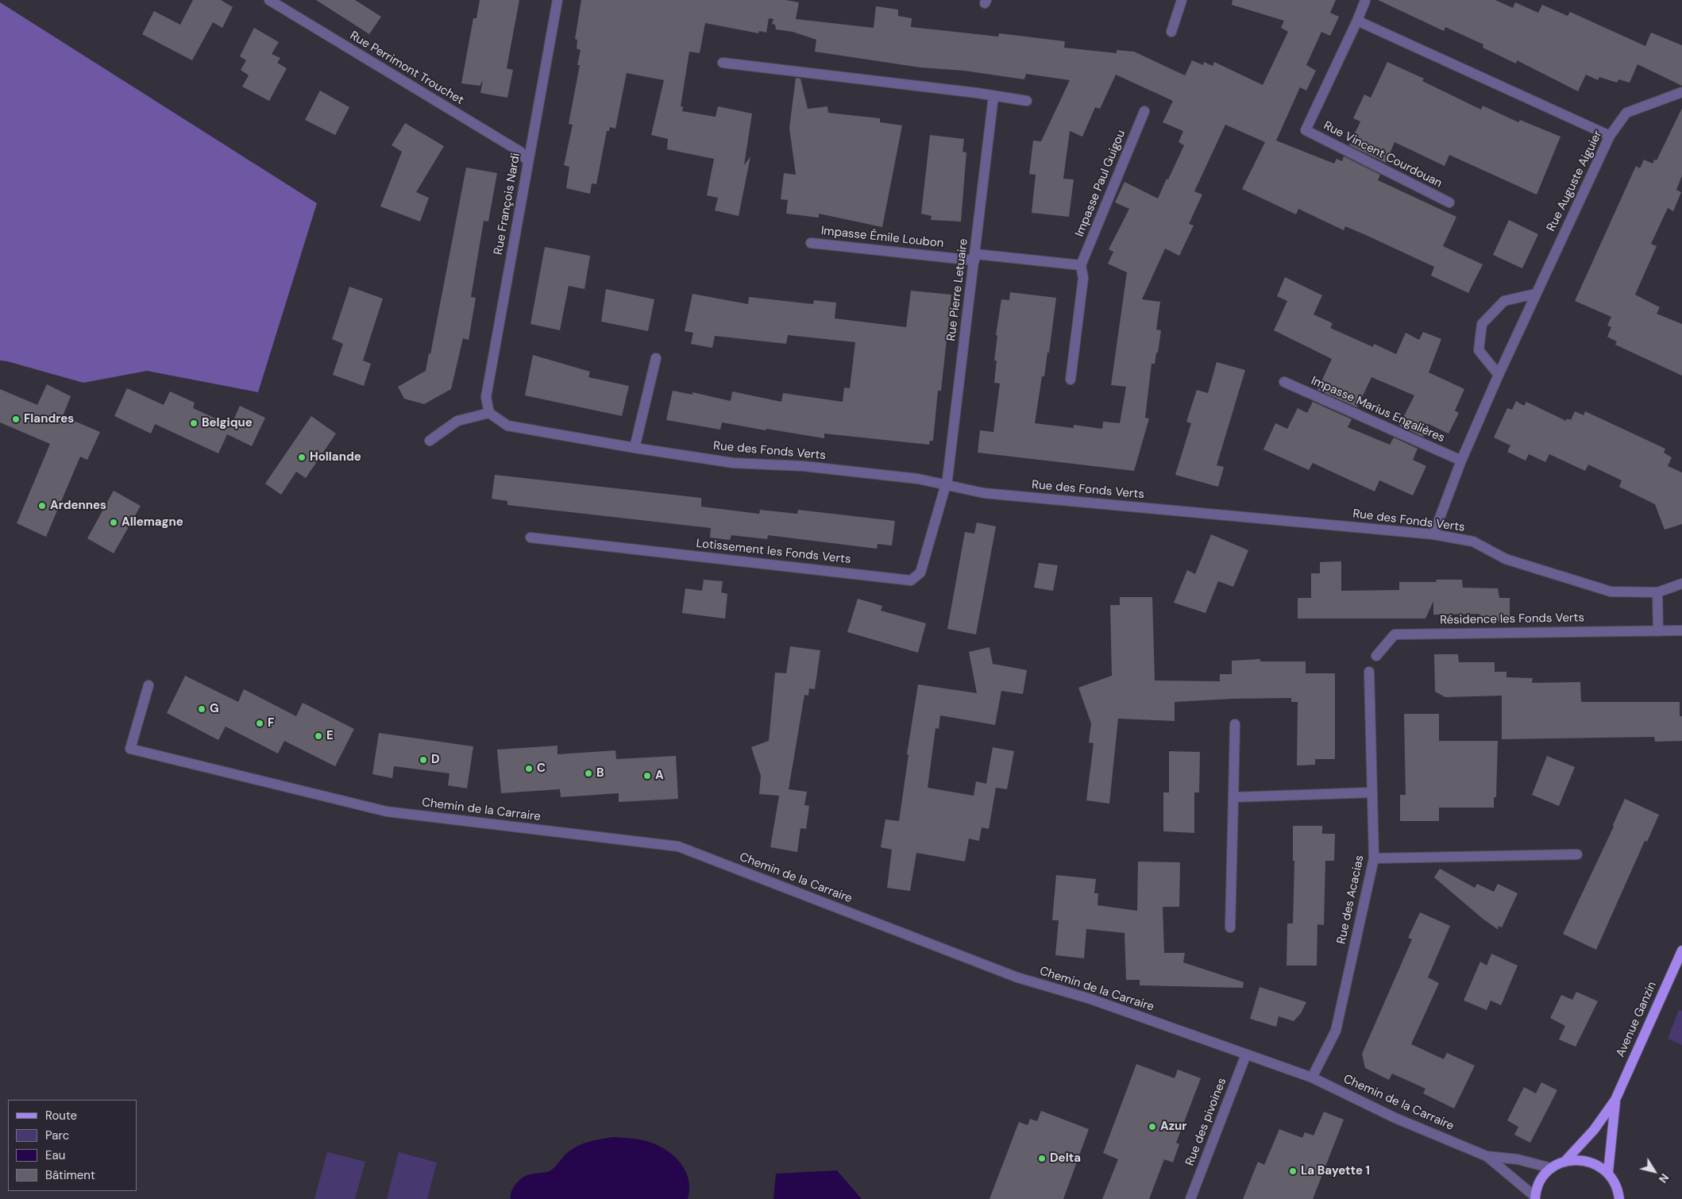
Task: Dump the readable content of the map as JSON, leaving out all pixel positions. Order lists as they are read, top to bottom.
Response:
{
  "streets": {
    "main road": ["Avenue Ganzin"],
    "street": [
      "Rue Perrimont Trouchet",
      "Rue Vincent Courdouan",
      "Rue Auguste Aiguier",
      "Impasse Paul Guigou",
      "Rue François Nardi",
      "Impasse Émile Loubon",
      "Rue Pierre Letuaire",
      "Impasse Marius Engalières",
      "Rue des Fonds Verts",
      "Lotissement les Fonds Verts",
      "Résidence les Fonds Verts",
      "Chemin de la Carraire",
      "Rue des Acacias",
      "Rue des pivoines"
    ]
  },
  "crossings": [
    ["Rue Perrimont Trouchet", "Rue François Nardi"],
    ["Rue Auguste Aiguier", "Impasse Marius Engalières"],
    ["Rue Auguste Aiguier", "Rue des Fonds Verts"],
    ["Impasse Paul Guigou", "Impasse Émile Loubon"],
    ["Rue François Nardi", "Rue des Fonds Verts"],
    ["Impasse Émile Loubon", "Rue Pierre Letuaire"],
    ["Rue Pierre Letuaire", "Rue des Fonds Verts"],
    ["Rue Pierre Letuaire", "Lotissement les Fonds Verts"],
    ["Rue des Fonds Verts", "Lotissement les Fonds Verts"],
    ["Chemin de la Carraire", "Rue des Acacias"],
    ["Chemin de la Carraire", "Rue des pivoines"]
  ],
  "places": [
    "Flandres",
    "Belgique",
    "Hollande",
    "Ardennes",
    "Allemagne",
    "G",
    "F",
    "E",
    "D",
    "C",
    "B",
    "A",
    "Azur",
    "Delta",
    "La Bayette 1"
  ],
  "legend": [
    "Route",
    "Parc",
    "Eau",
    "Bâtiment"
  ],
  "north": "bottom right"
}
